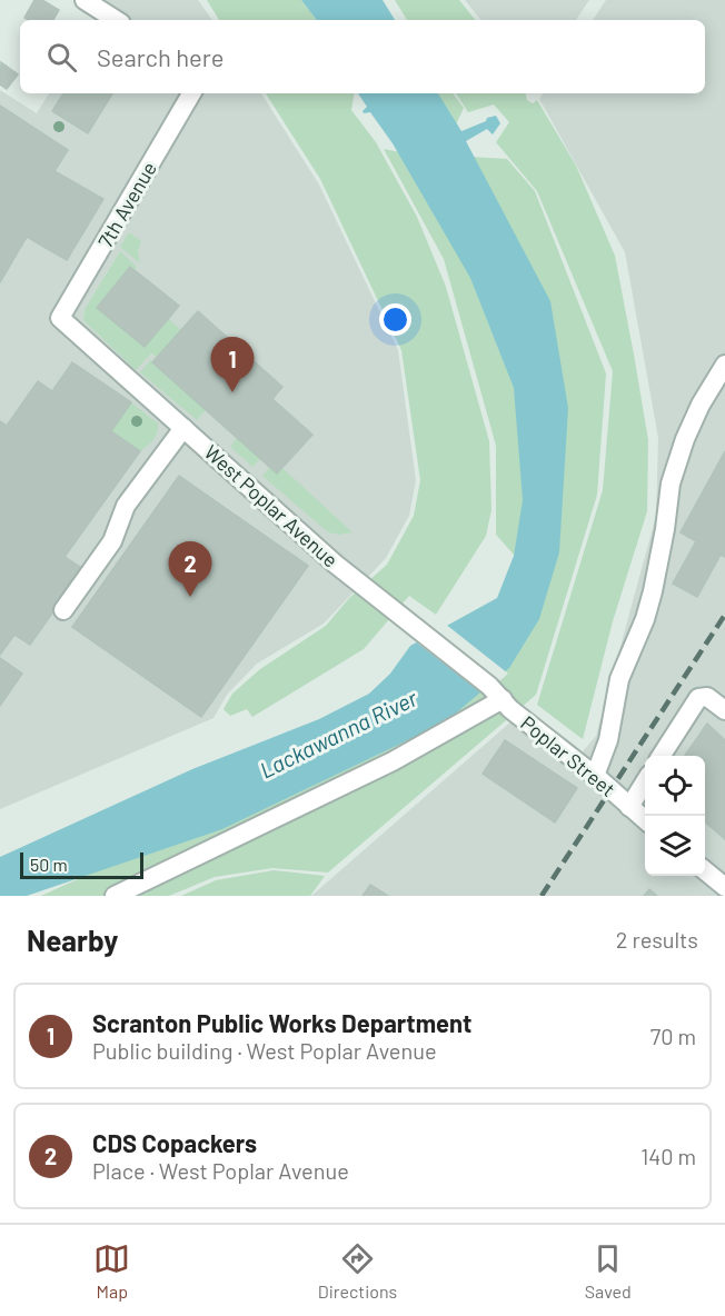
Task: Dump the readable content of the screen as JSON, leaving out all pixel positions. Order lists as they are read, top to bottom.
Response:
{
  "streets": {
    "street": ["7th Avenue", "West Poplar Avenue", "Poplar Street"]
  },
  "crossings": [
    ["7th Avenue", "West Poplar Avenue"],
    ["West Poplar Avenue", "Poplar Street"]
  ],
  "water": ["Lackawanna River"],
  "scale_bar": "50 m",
  "page": {
    "search": "Search here",
    "pins": ["1", "2"],
    "scale": "50 m",
    "heading": ["Nearby", "2 results"],
    "list": [
      {
        "mark": "1",
        "name": "Scranton Public Works Department",
        "note": "Public building · West Poplar Avenue",
        "value": "70 m"
      },
      {
        "mark": "2",
        "name": "CDS Copackers",
        "note": "Place · West Poplar Avenue",
        "value": "140 m"
      }
    ],
    "nav": ["Map", "Directions", "Saved"]
  }
}
